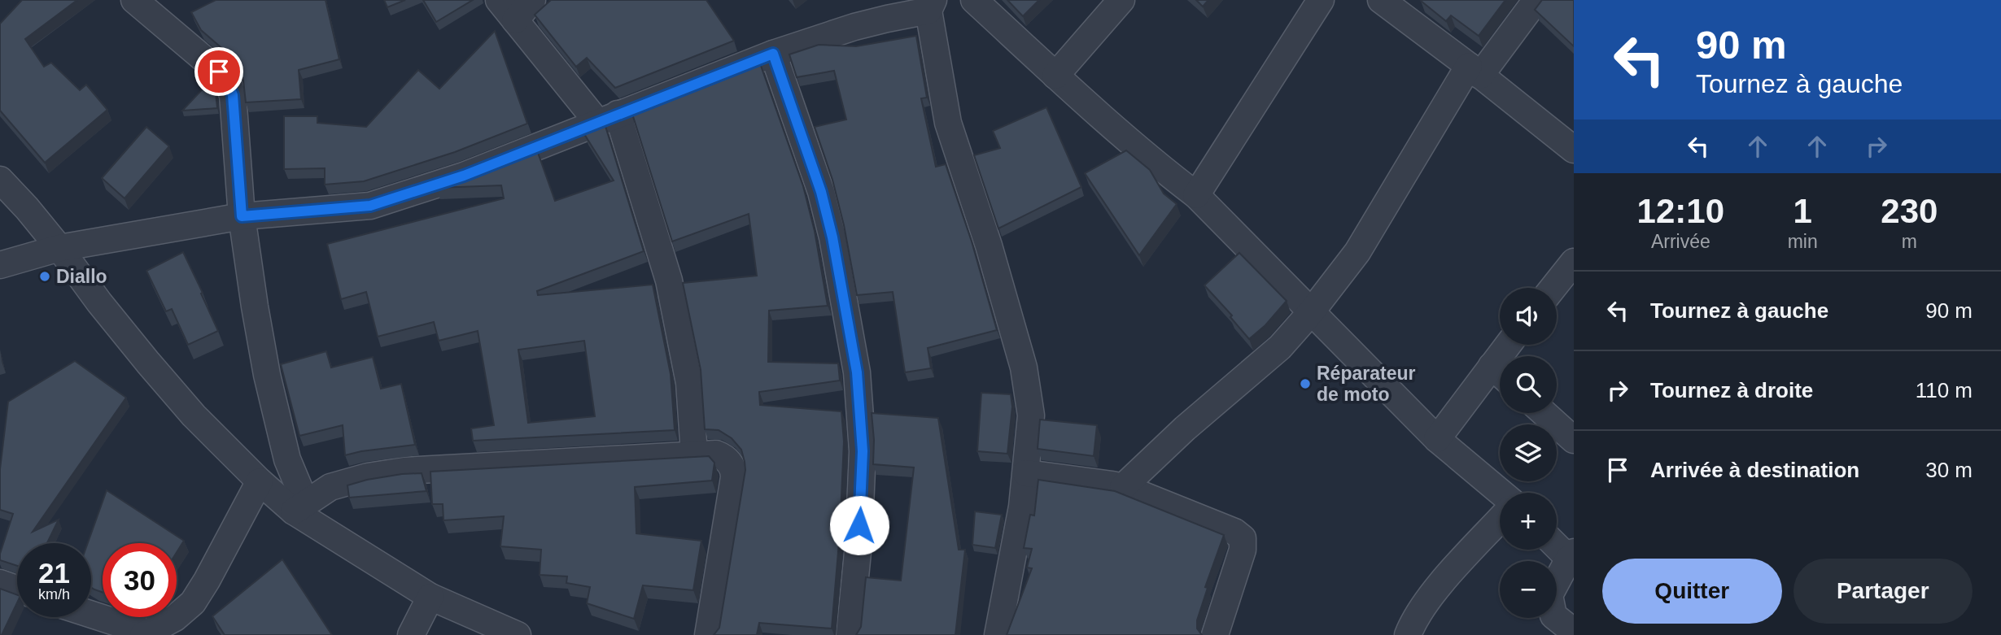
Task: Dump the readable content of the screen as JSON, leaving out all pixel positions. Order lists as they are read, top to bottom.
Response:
{
  "places": ["Diallo", "Réparateur de moto"],
  "page": {
    "turn": ["90 m", "Tournez à gauche"],
    "eta": [
      "12:10",
      "Arrivée",
      "1",
      "min",
      "230",
      "m"
    ],
    "list": [
      {
        "name": "Tournez à gauche",
        "value": "90 m"
      },
      {
        "name": "Tournez à droite",
        "value": "110 m"
      },
      {
        "name": "Arrivée à destination",
        "value": "30 m"
      }
    ],
    "map_buttons": ["+", "−"],
    "speed": "21 km/h",
    "limit": "30",
    "buttons": ["Quitter", "Partager"]
  }
}
